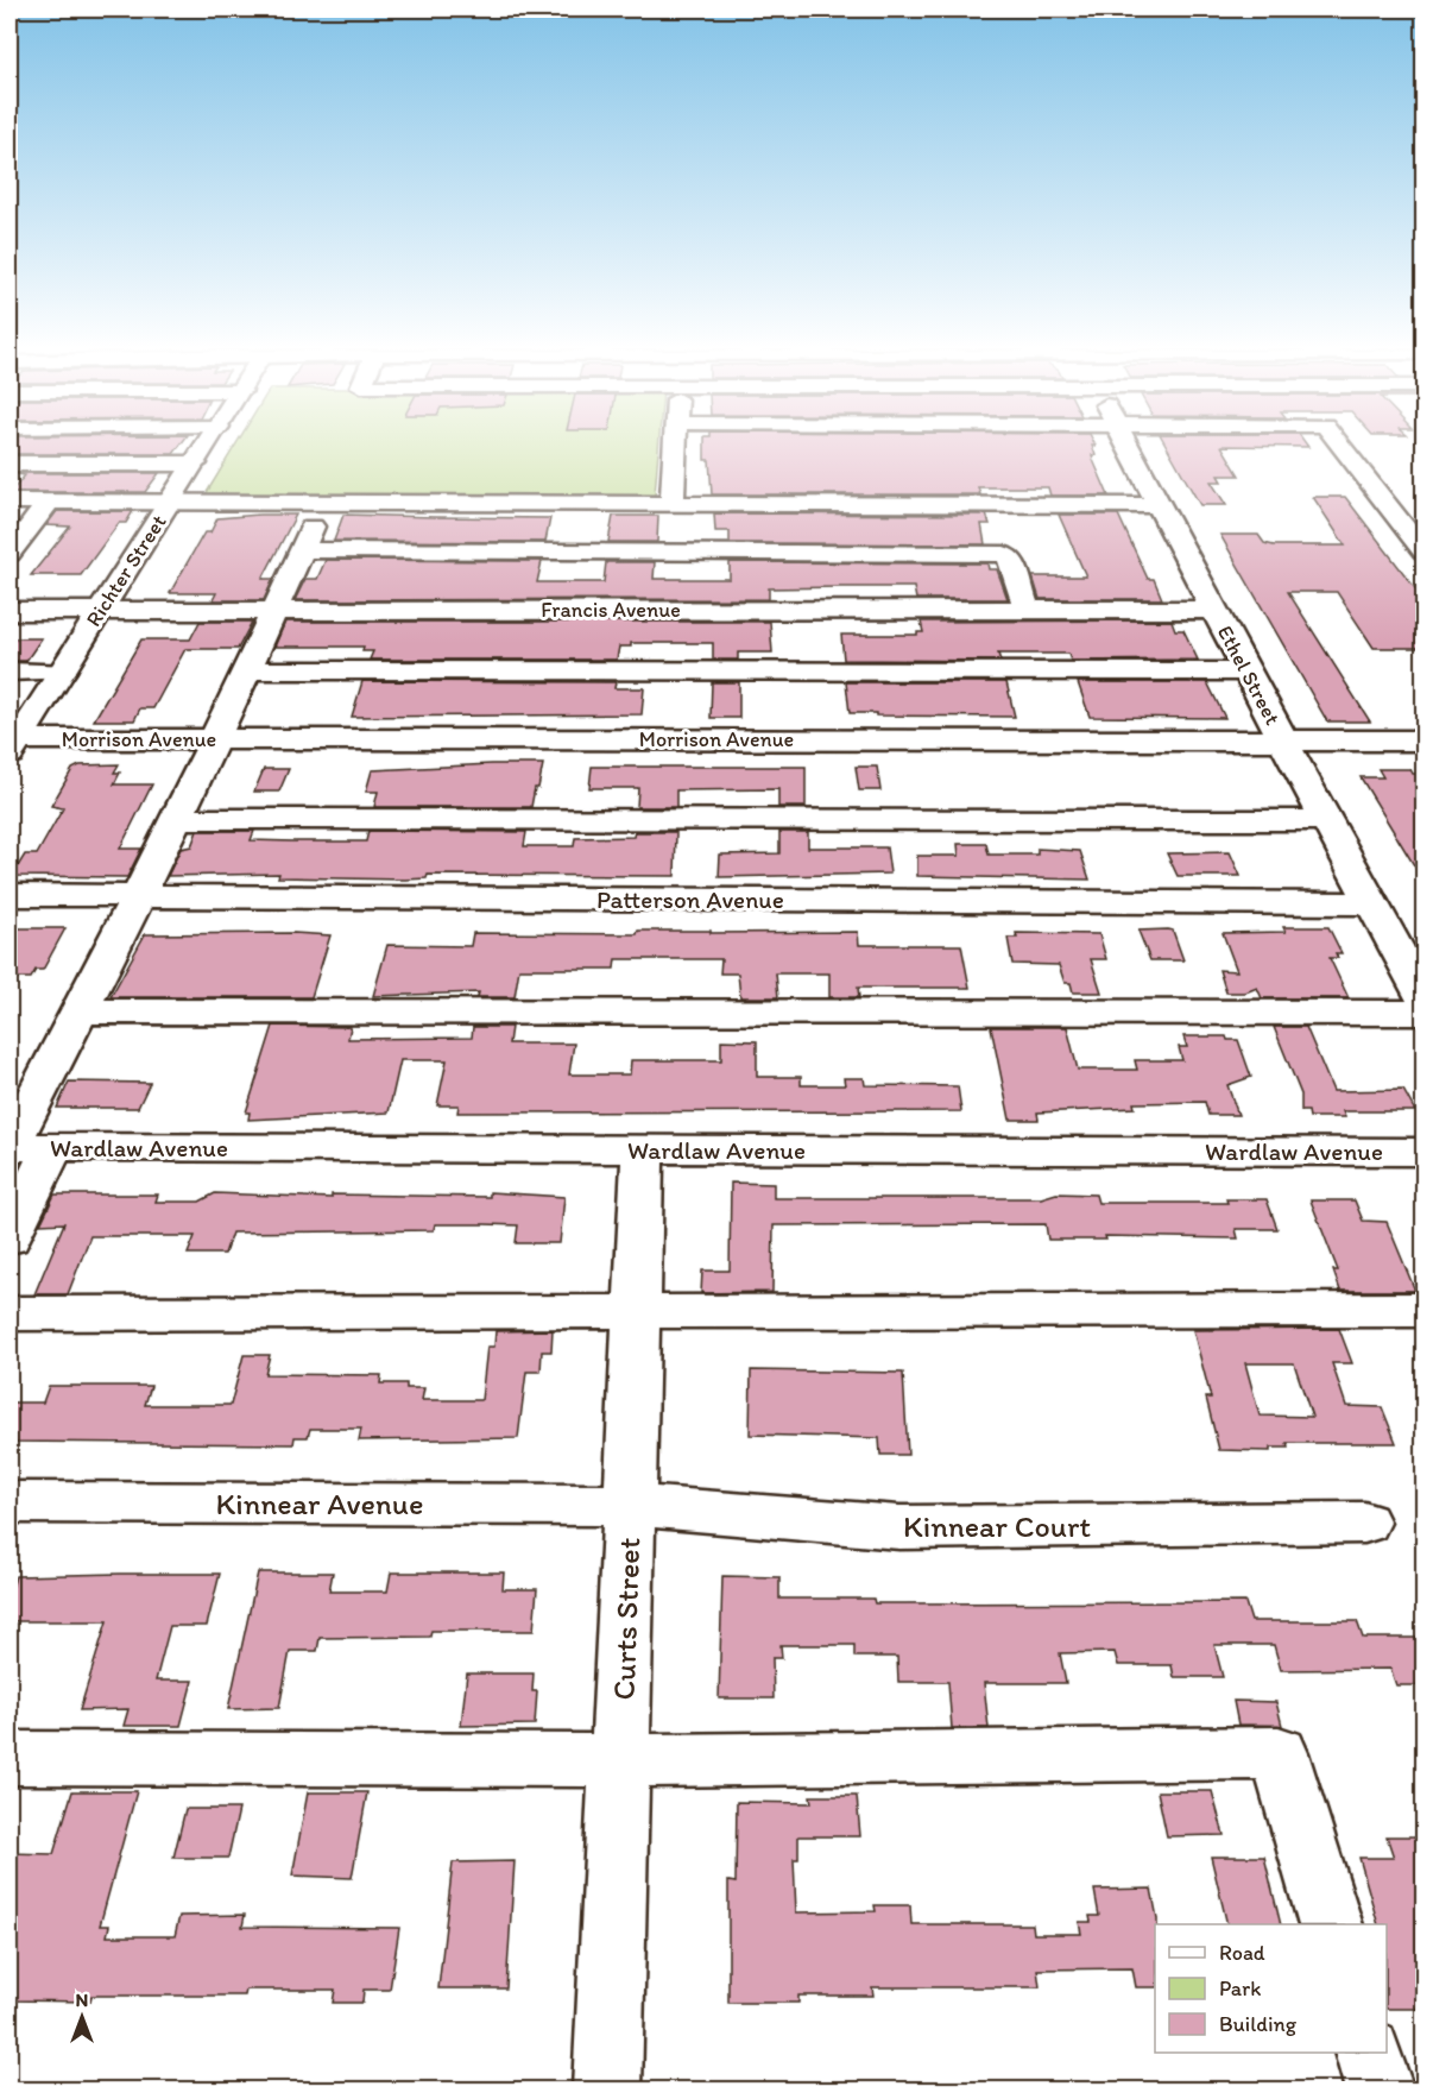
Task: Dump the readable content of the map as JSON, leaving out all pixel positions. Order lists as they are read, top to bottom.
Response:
{
  "streets": {
    "street": [
      "Richter Street",
      "Francis Avenue",
      "Ethel Street",
      "Morrison Avenue",
      "Patterson Avenue",
      "Wardlaw Avenue",
      "Kinnear Avenue",
      "Kinnear Court",
      "Curts Street"
    ]
  },
  "crossings": [
    ["Richter Street", "Francis Avenue"],
    ["Richter Street", "Morrison Avenue"],
    ["Francis Avenue", "Ethel Street"],
    ["Ethel Street", "Morrison Avenue"],
    ["Ethel Street", "Patterson Avenue"],
    ["Wardlaw Avenue", "Curts Street"],
    ["Kinnear Avenue", "Kinnear Court"],
    ["Kinnear Avenue", "Curts Street"],
    ["Kinnear Court", "Curts Street"]
  ],
  "legend": ["Road", "Park", "Building"],
  "north": "top"
}
